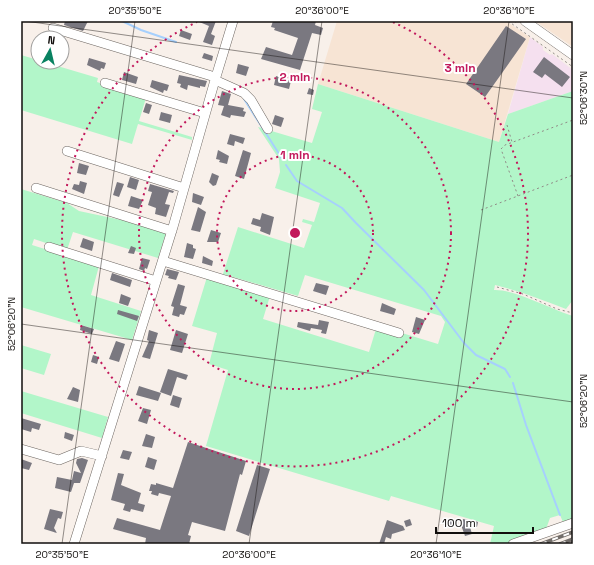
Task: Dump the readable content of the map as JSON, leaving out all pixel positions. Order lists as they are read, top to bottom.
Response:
{
  "scale_bar": "100 m",
  "north": "top",
  "coordinates": [
    "20°35'50\"E",
    "20°36'00\"E",
    "20°36'10\"E",
    "52°06'30\"N",
    "52°06'20\"N"
  ],
  "rings": ["3 min", "2 min", "1 min"]
}
